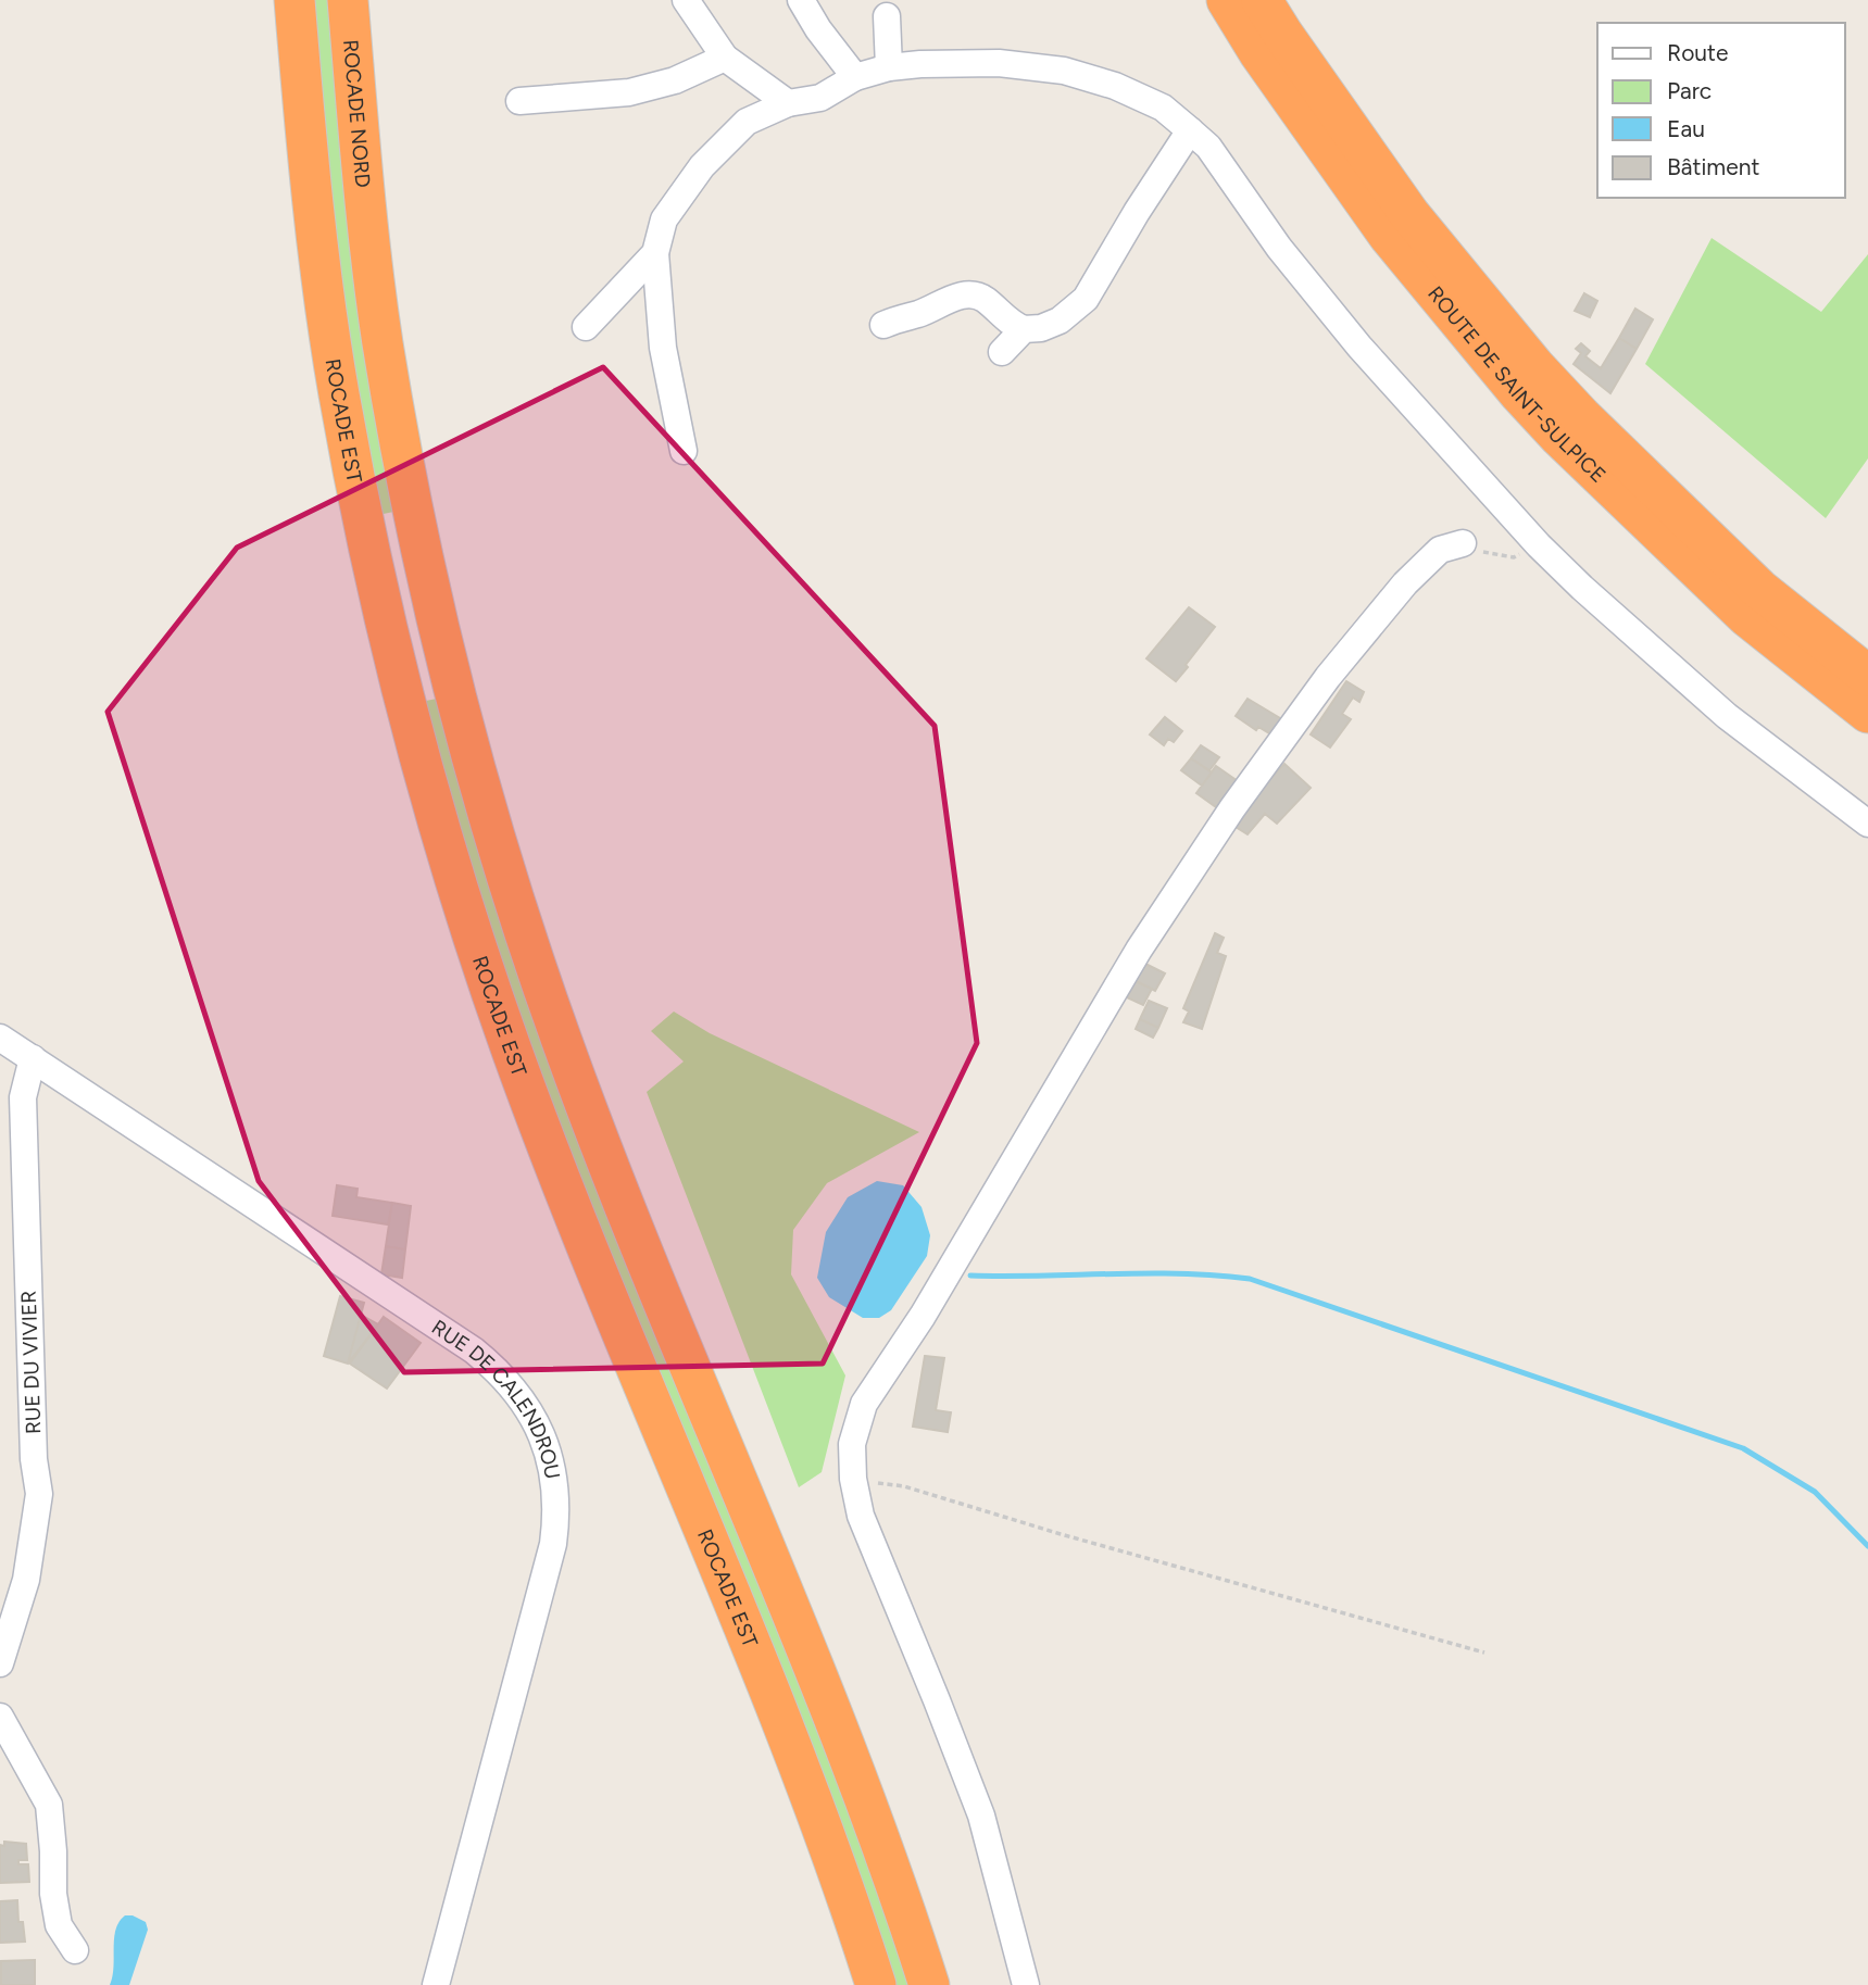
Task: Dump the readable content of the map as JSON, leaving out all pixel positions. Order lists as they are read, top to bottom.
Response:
{
  "streets": {
    "highway": ["ROCADE NORD", "ROUTE DE SAINT-SULPICE", "ROCADE EST"],
    "street": ["RUE DU VIVIER", "RUE DE CALENDROU"]
  },
  "crossings": [
    ["RUE DU VIVIER", "RUE DE CALENDROU"]
  ],
  "legend": [
    "Route",
    "Parc",
    "Eau",
    "Bâtiment"
  ]
}
